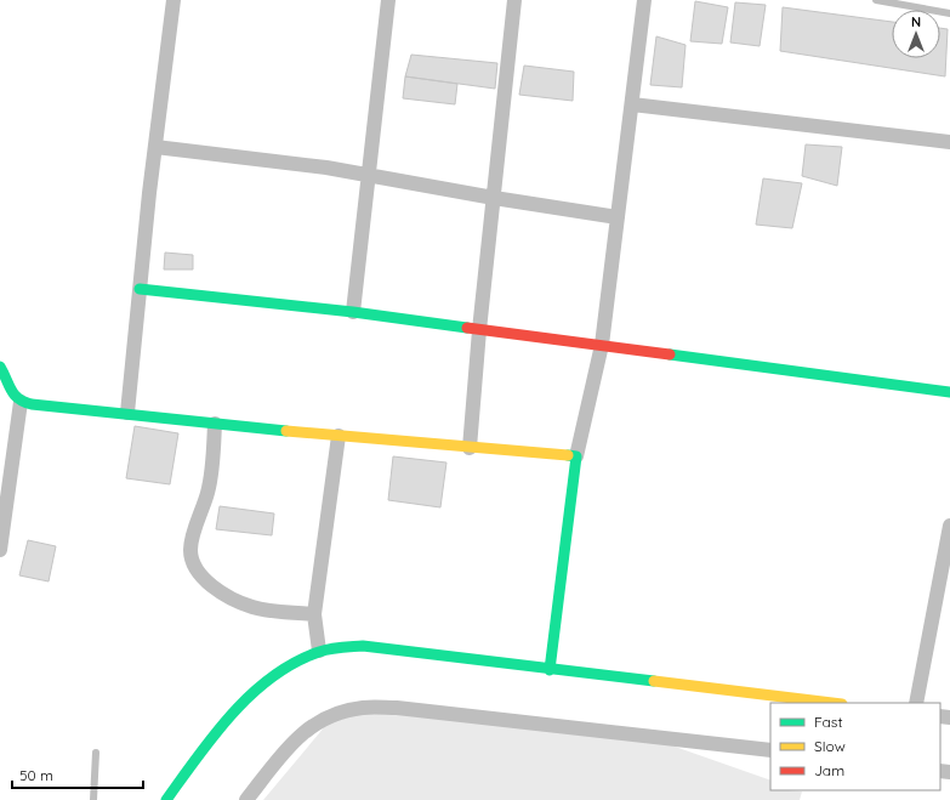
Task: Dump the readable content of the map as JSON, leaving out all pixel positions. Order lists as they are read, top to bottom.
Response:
{
  "legend": ["Fast", "Slow", "Jam"],
  "scale_bar": "50 m",
  "north": "top"
}
